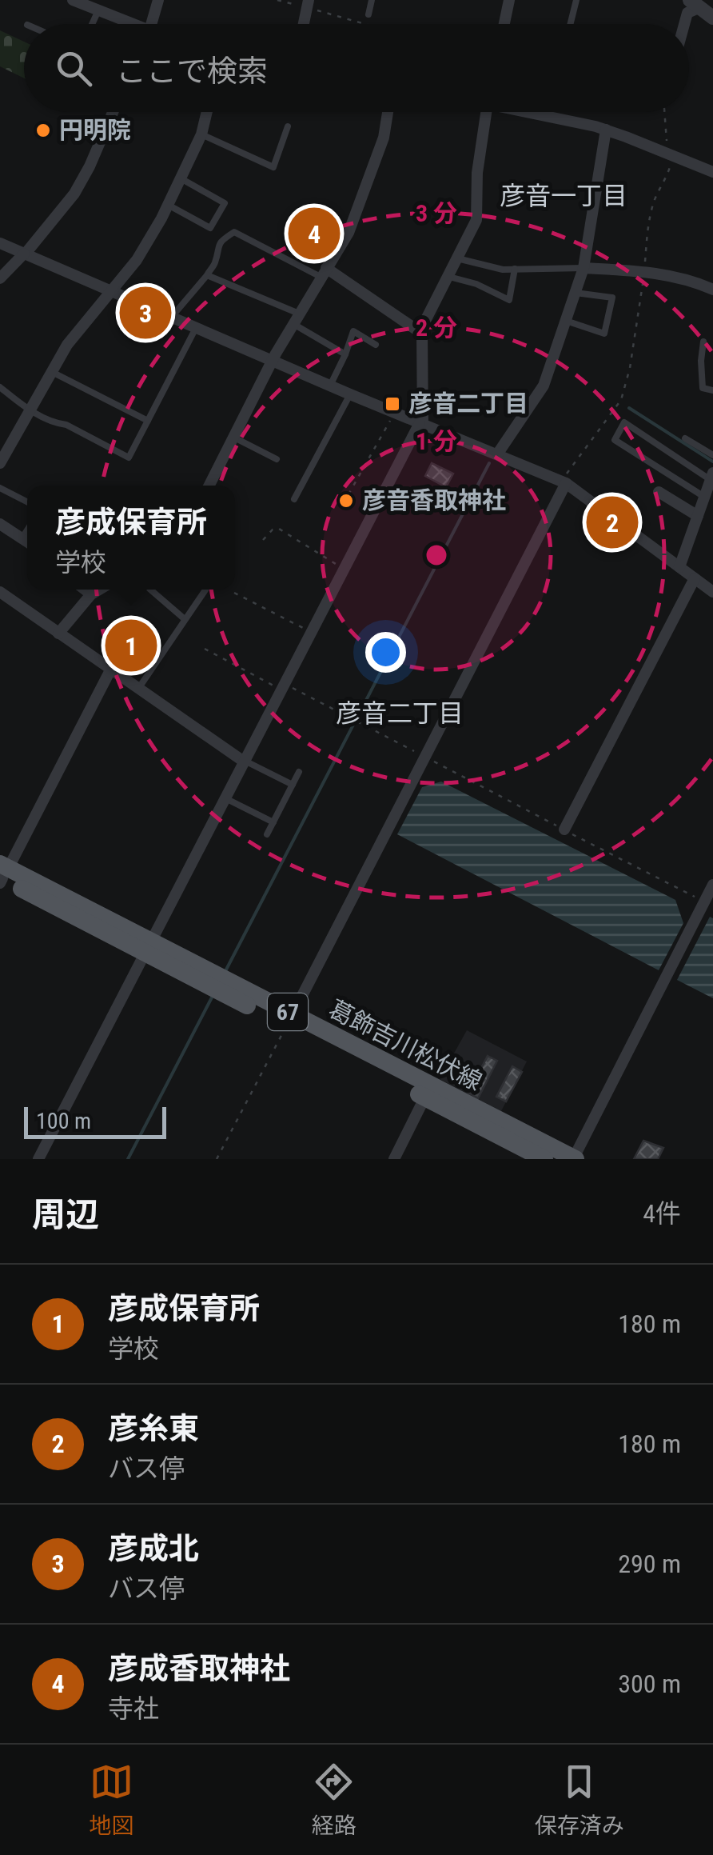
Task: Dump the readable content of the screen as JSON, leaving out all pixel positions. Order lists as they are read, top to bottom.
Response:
{
  "streets": {
    "main road": ["67", "葛飾吉川松伏線"]
  },
  "districts": ["彦音一丁目", "彦音二丁目"],
  "places": {
    "other": ["円明院", "彦音香取神社"],
    "transit": ["彦音二丁目"]
  },
  "scale_bar": "100 m",
  "page": {
    "search": "ここで検索",
    "pins": [
      "4",
      "3",
      "2",
      "1"
    ],
    "popup": ["彦成保育所", "学校"],
    "scale": "100 m",
    "heading": ["周辺", "4件"],
    "list": [
      {
        "mark": "1",
        "name": "彦成保育所",
        "note": "学校",
        "value": "180 m"
      },
      {
        "mark": "2",
        "name": "彦糸東",
        "note": "バス停",
        "value": "180 m"
      },
      {
        "mark": "3",
        "name": "彦成北",
        "note": "バス停",
        "value": "290 m"
      },
      {
        "mark": "4",
        "name": "彦成香取神社",
        "note": "寺社",
        "value": "300 m"
      }
    ],
    "nav": ["地図", "経路", "保存済み"]
  },
  "rings": ["3 分", "2 分", "1 分"]
}
